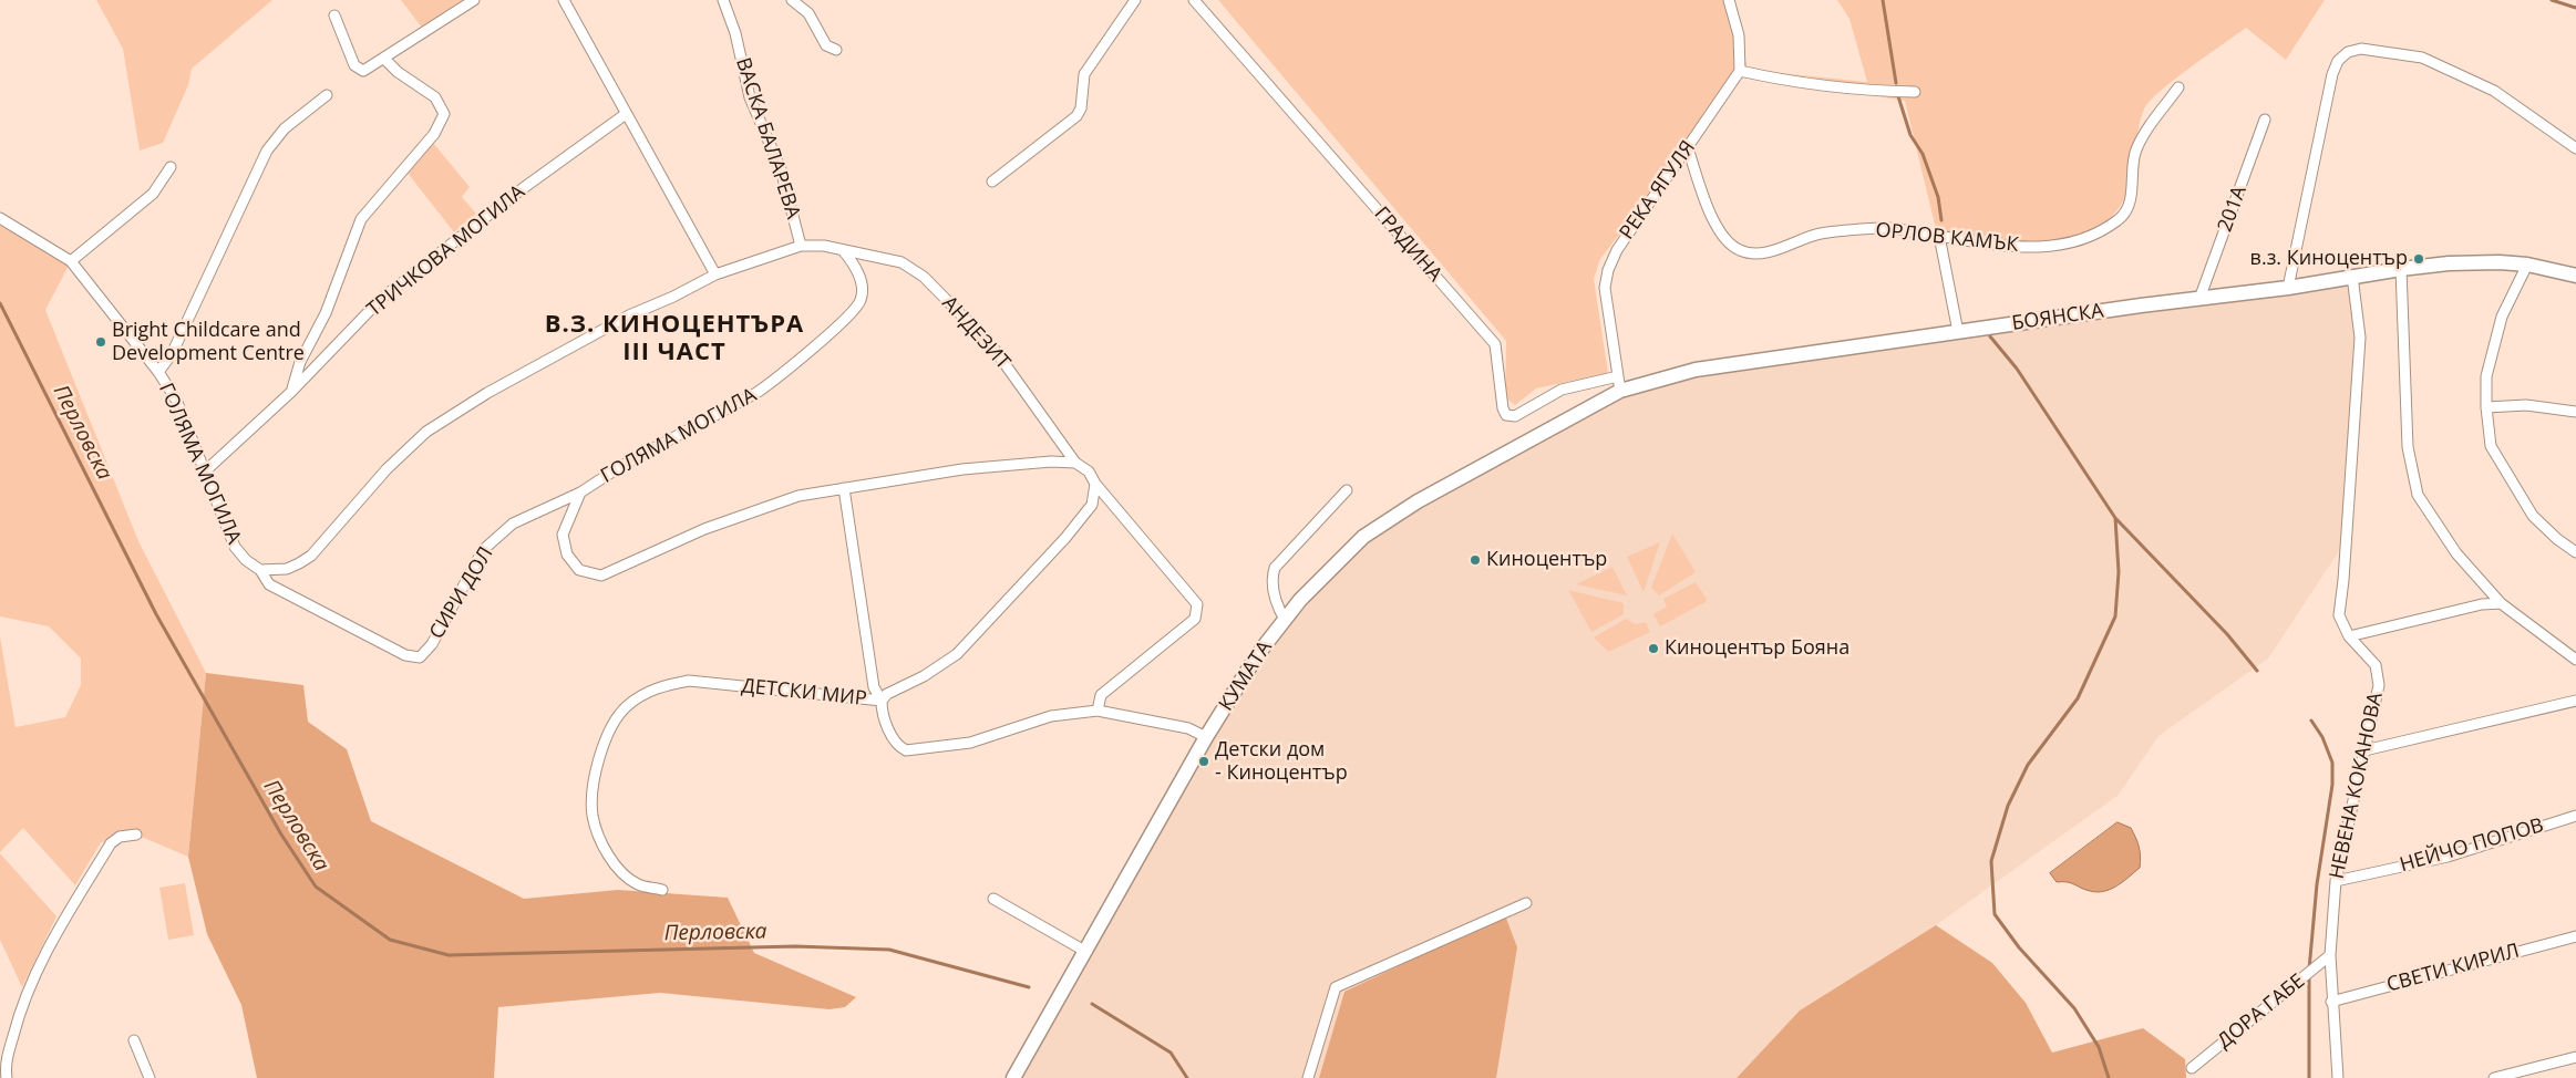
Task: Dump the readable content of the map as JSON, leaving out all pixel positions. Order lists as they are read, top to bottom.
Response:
{
  "streets": {
    "main road": ["БОЯНСКА", "КУМАТА"],
    "street": [
      "ВАСКА БАЛАРЕВА",
      "РЕКА ЯГУЛЯ",
      "201А",
      "ОРЛОВ КАМЪК",
      "ГРАДИНА",
      "ТРИЧКОВА МОГИЛА",
      "АНДЕЗИТ",
      "ГОЛЯМА МОГИЛА",
      "СИРИ ДОЛ",
      "ДЕТСКИ МИР",
      "НЕВЕНА КОКАНОВА",
      "НЕЙЧО ПОПОВ",
      "СВЕТИ КИРИЛ",
      "ДОРА ГАБЕ"
    ]
  },
  "crossings": [
    ["РЕКА ЯГУЛЯ", "ОРЛОВ КАМЪК"],
    ["РЕКА ЯГУЛЯ", "ГРАДИНА"],
    ["РЕКА ЯГУЛЯ", "БОЯНСКА"],
    ["201А", "БОЯНСКА"],
    ["ТРИЧКОВА МОГИЛА", "ГОЛЯМА МОГИЛА"],
    ["БОЯНСКА", "КУМАТА"],
    ["БОЯНСКА", "НЕВЕНА КОКАНОВА"],
    ["АНДЕЗИТ", "ГОЛЯМА МОГИЛА"],
    ["ГОЛЯМА МОГИЛА", "СИРИ ДОЛ"],
    ["КУМАТА", "ДЕТСКИ МИР"],
    ["НЕВЕНА КОКАНОВА", "НЕЙЧО ПОПОВ"],
    ["НЕВЕНА КОКАНОВА", "СВЕТИ КИРИЛ"],
    ["НЕВЕНА КОКАНОВА", "ДОРА ГАБЕ"]
  ],
  "districts": ["В.З. КИНОЦЕНТЪРА ІІІ ЧАСТ"],
  "water": ["Перловска"],
  "places": [
    "в.з. Киноцентър",
    "Bright Childcare and Development Centre",
    "Киноцентър",
    "Киноцентър Бояна",
    "Детски дом - Киноцентър"
  ]
}
